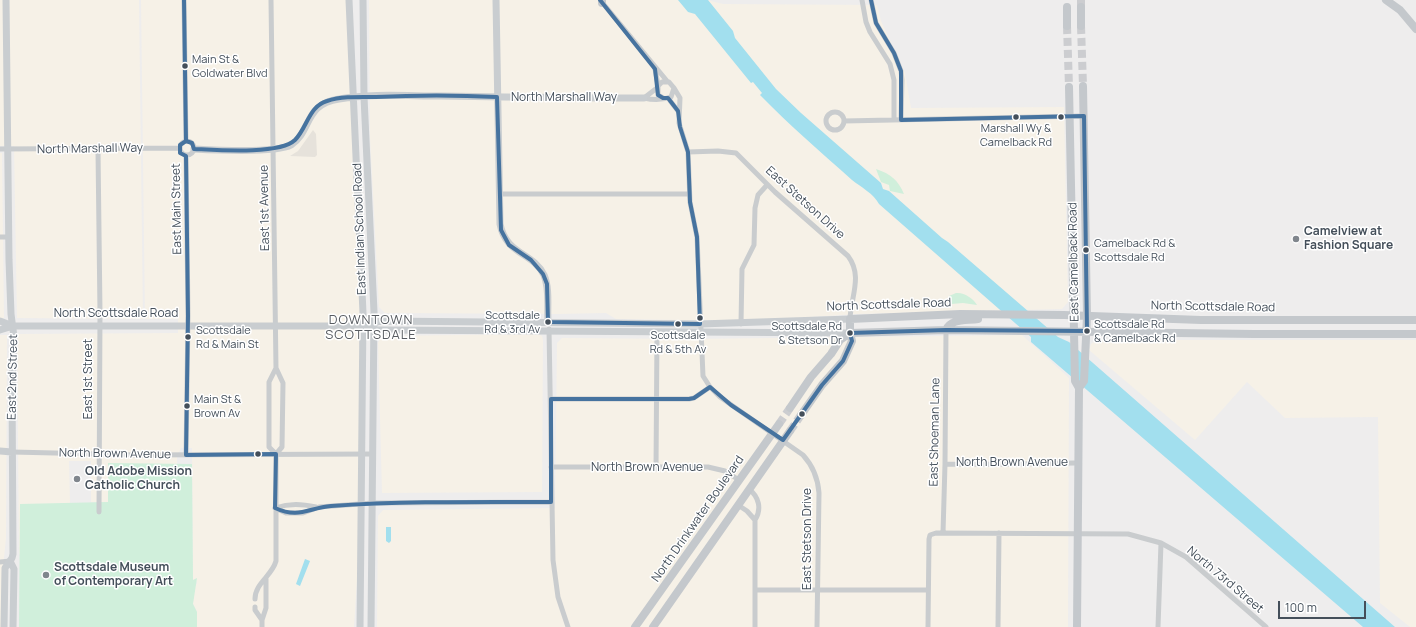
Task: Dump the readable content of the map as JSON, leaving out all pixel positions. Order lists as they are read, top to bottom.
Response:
{
  "streets": {
    "main road": [
      "North Marshall Way",
      "East Indian School Road",
      "East Camelback Road",
      "North Scottsdale Road",
      "East 2nd Street",
      "North Brown Avenue",
      "North Drinkwater Boulevard"
    ],
    "street": [
      "East Stetson Drive",
      "East 1st Avenue",
      "East Main Street",
      "East 1st Street",
      "East Shoeman Lane",
      "North 73rd Street"
    ]
  },
  "crossings": [
    ["North Marshall Way", "East 1st Avenue"],
    ["North Marshall Way", "East Main Street"],
    ["North Marshall Way", "East Indian School Road"],
    ["North Marshall Way", "East 2nd Street"],
    ["North Marshall Way", "East 1st Street"],
    ["East Stetson Drive", "North Scottsdale Road"],
    ["East Stetson Drive", "North Drinkwater Boulevard"],
    ["East 1st Avenue", "North Scottsdale Road"],
    ["East 1st Avenue", "North Brown Avenue"],
    ["East Main Street", "North Scottsdale Road"],
    ["East Main Street", "North Brown Avenue"],
    ["East Indian School Road", "North Scottsdale Road"],
    ["East Indian School Road", "North Brown Avenue"],
    ["East Camelback Road", "North Scottsdale Road"],
    ["East Camelback Road", "North Brown Avenue"],
    ["East Camelback Road", "North 73rd Street"],
    ["North Scottsdale Road", "East 2nd Street"],
    ["North Scottsdale Road", "East 1st Street"],
    ["North Scottsdale Road", "East Shoeman Lane"],
    ["East 2nd Street", "North Brown Avenue"],
    ["East 1st Street", "North Brown Avenue"],
    ["East Shoeman Lane", "North Brown Avenue"],
    ["East Shoeman Lane", "North 73rd Street"],
    ["North Brown Avenue", "North Drinkwater Boulevard"]
  ],
  "districts": ["DOWNTOWN SCOTTSDALE"],
  "places": [
    "Main St & Goldwater Blvd",
    "Marshall Wy & Camelback Rd",
    "Camelview at Fashion Square",
    "Camelback Rd & Scottsdale Rd",
    "Scottsdale Rd & 3rd Av",
    "Scottsdale Rd & 5th Av",
    "Scottsdale Rd & Camelback Rd",
    "Scottsdale Rd & Stetson Dr",
    "Scottsdale Rd & Main St",
    "Main St & Brown Av",
    "Old Adobe Mission Catholic Church",
    "Scottsdale Museum of Contemporary Art"
  ],
  "scale_bar": "100 m"
}
